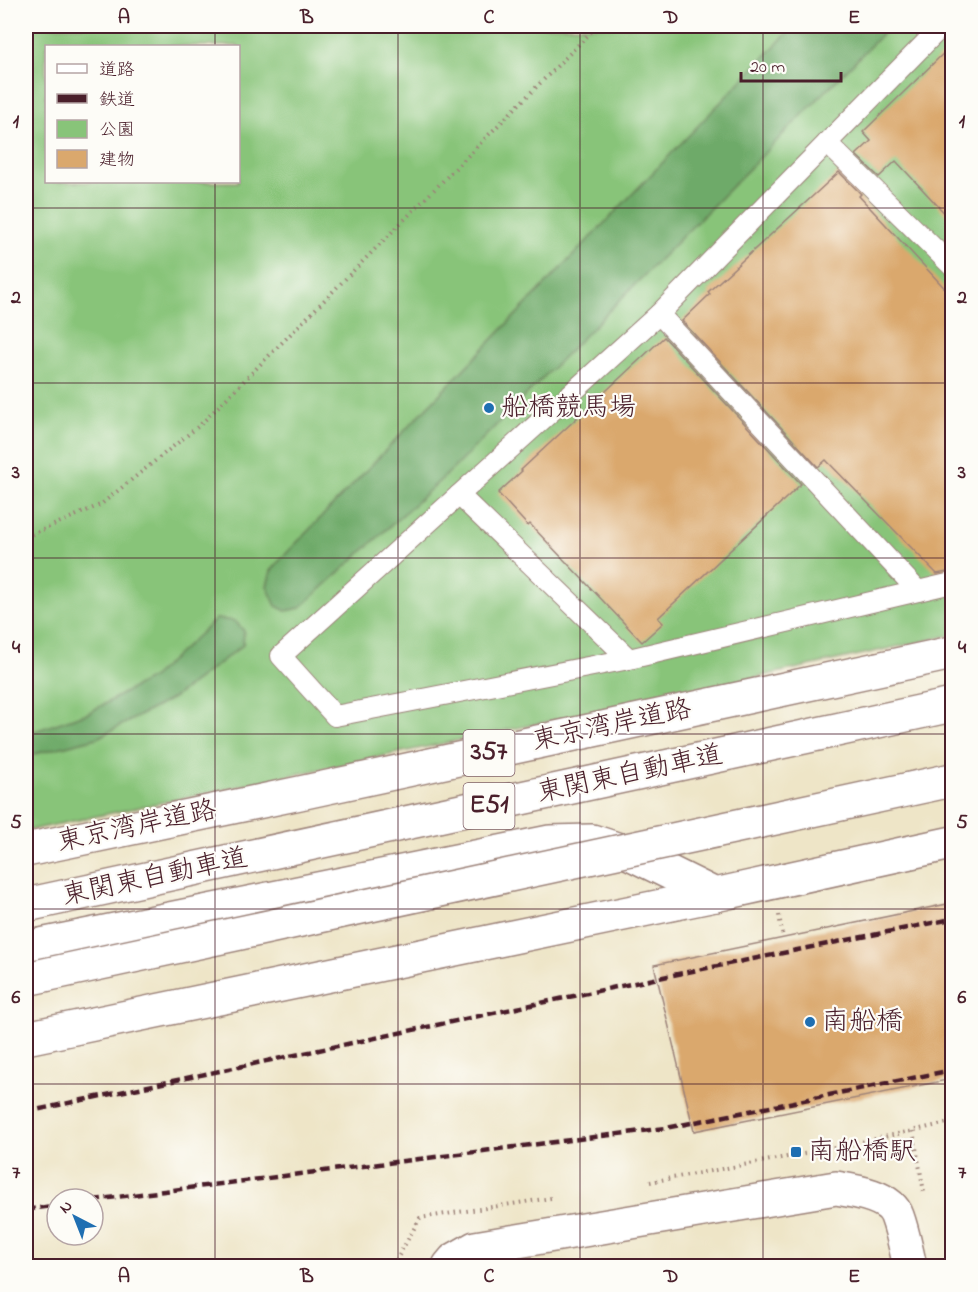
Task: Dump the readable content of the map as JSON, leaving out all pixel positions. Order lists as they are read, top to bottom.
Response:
{
  "streets": {
    "main road": [
      "東京湾岸道路",
      "357",
      "東関東自動車道",
      "E51"
    ]
  },
  "places": {
    "other": ["船橋競馬場", "南船橋"],
    "transit": ["南船橋駅"]
  },
  "legend": [
    "道路",
    "鉄道",
    "公園",
    "建物"
  ],
  "scale_bar": "20 m",
  "north": "top left",
  "grid": {
    "columns": [
      "A",
      "B",
      "C",
      "D",
      "E"
    ],
    "rows": [
      "1",
      "2",
      "3",
      "4",
      "5",
      "6",
      "7"
    ]
  }
}
